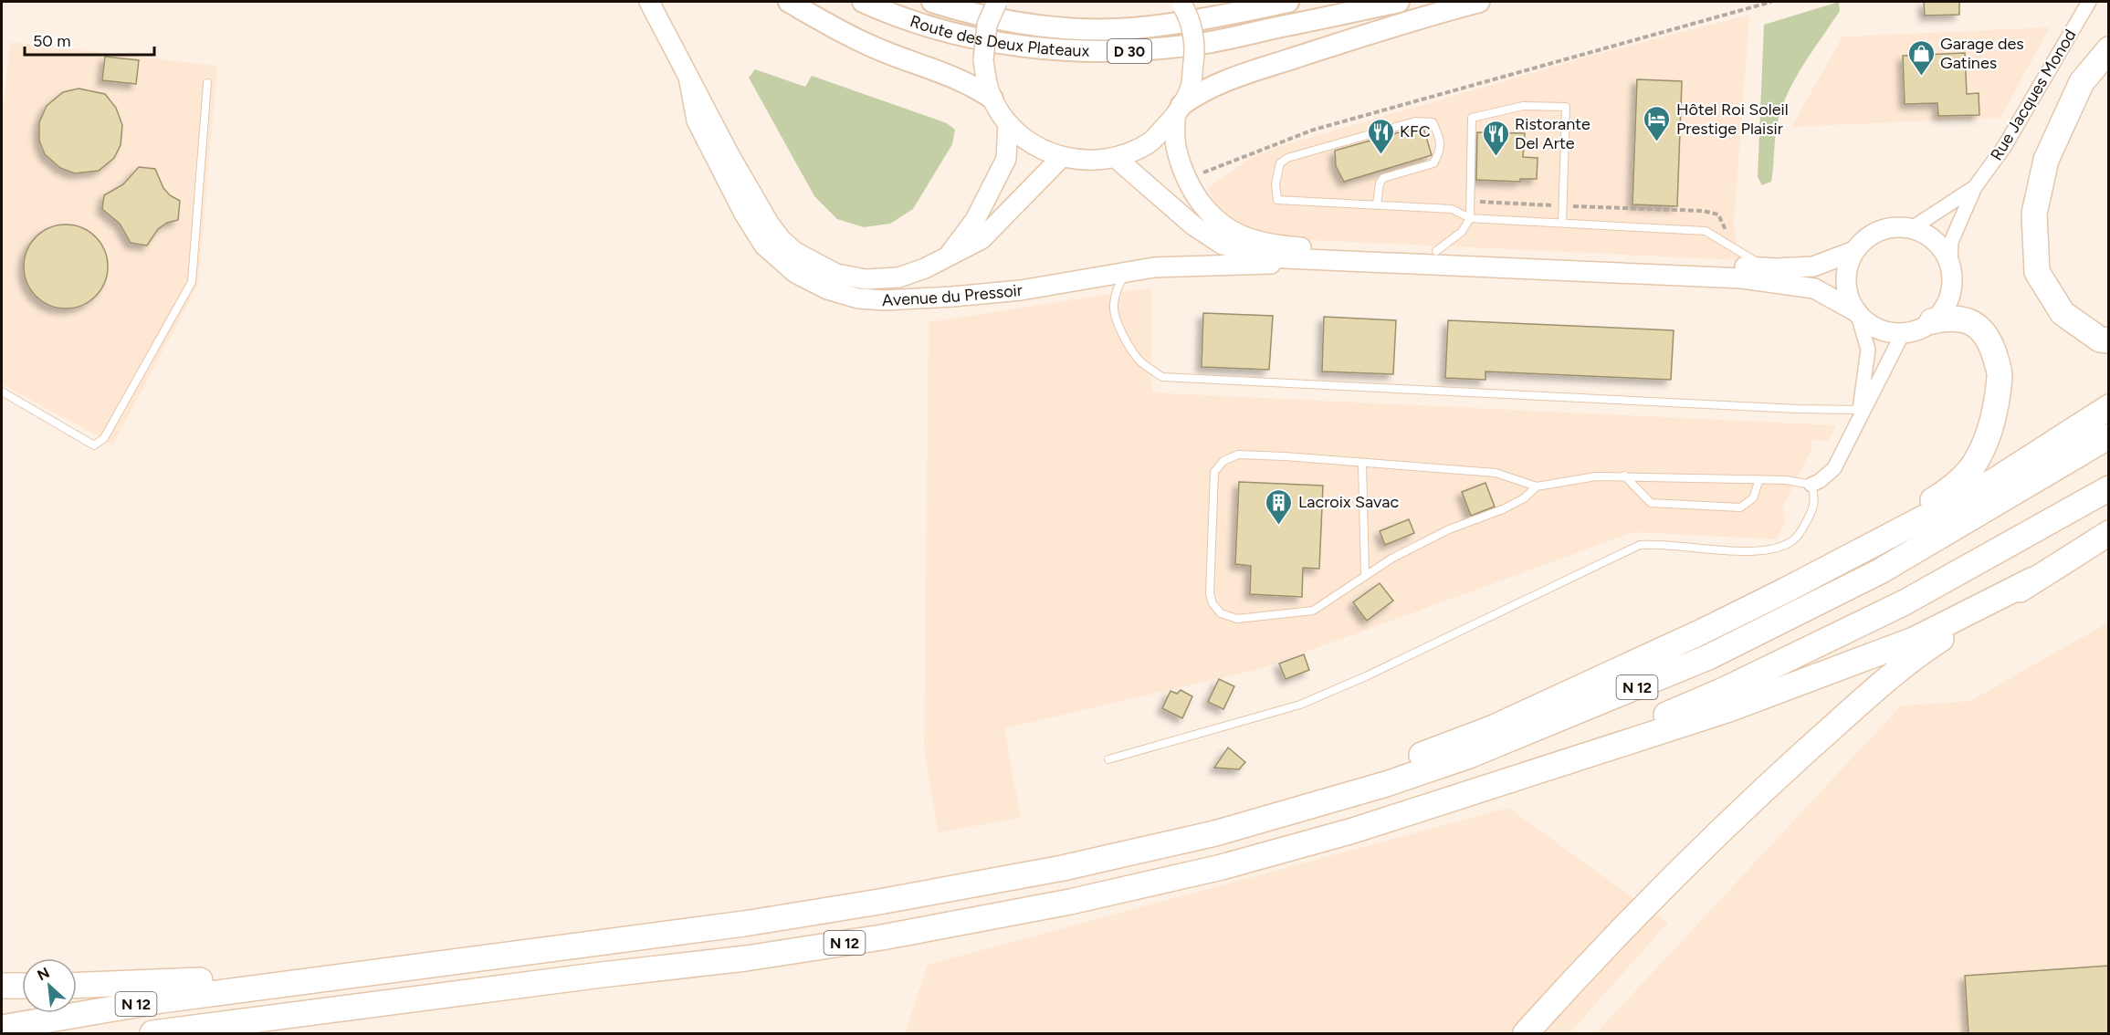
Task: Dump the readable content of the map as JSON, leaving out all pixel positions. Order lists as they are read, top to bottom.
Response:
{
  "streets": {
    "highway": ["N 12"],
    "main road": ["Route des Deux Plateaux", "D 30"],
    "street": ["Rue Jacques Monod", "Avenue du Pressoir"]
  },
  "places": {
    "shop": ["Garage des Gatines"],
    "hotel": ["Hôtel Roi Soleil Prestige Plaisir"],
    "restaurant": ["KFC", "Ristorante Del Arte"],
    "building": ["Lacroix Savac"]
  },
  "scale_bar": "50 m",
  "north": "top left"
}
